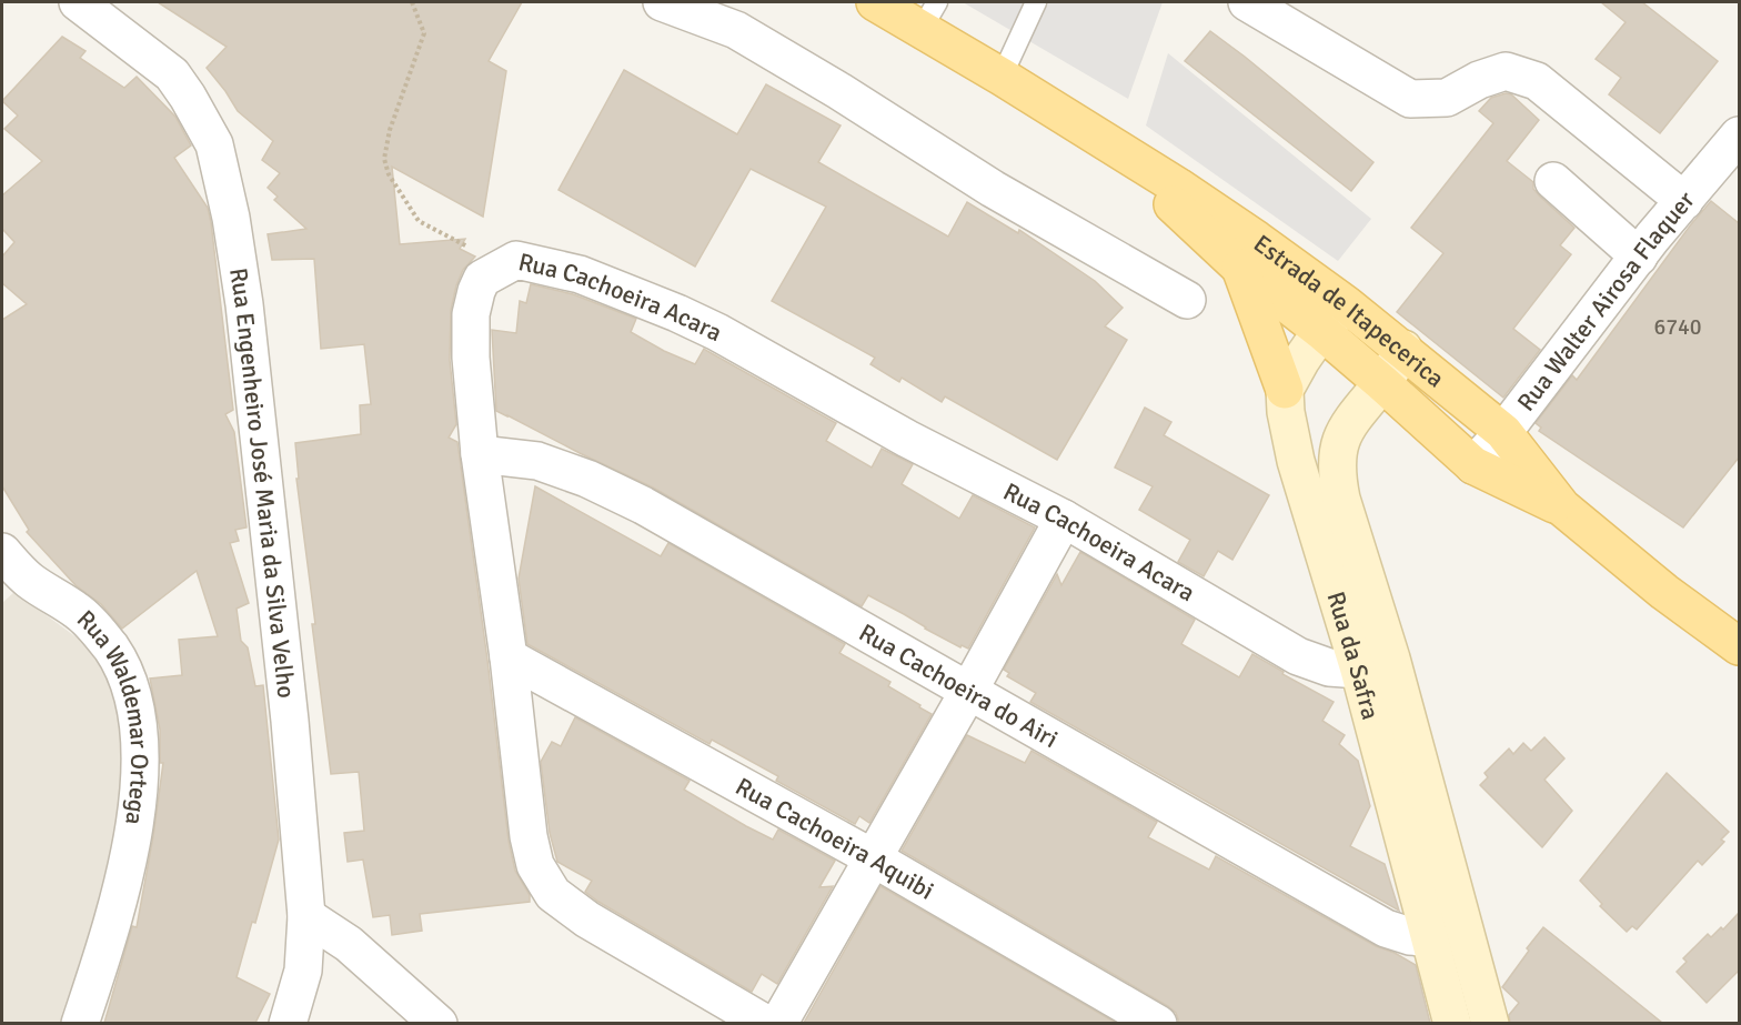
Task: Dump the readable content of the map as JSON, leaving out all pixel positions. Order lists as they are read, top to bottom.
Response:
{
  "streets": {
    "main road": ["Estrada de Itapecerica", "Rua da Safra"],
    "street": [
      "Rua Walter Airosa Flaquer",
      "Rua Cachoeira Acara",
      "Rua Engenheiro José Maria da Silva Velho",
      "Rua Cachoeira do Airi",
      "Rua Waldemar Ortega",
      "Rua Cachoeira Aquibi"
    ]
  },
  "crossings": [
    ["Rua Walter Airosa Flaquer", "Estrada de Itapecerica"],
    ["Rua Cachoeira Acara", "Rua da Safra"],
    ["Rua Cachoeira Acara", "Rua Cachoeira do Airi"],
    ["Rua Cachoeira Acara", "Rua Cachoeira Aquibi"],
    ["Estrada de Itapecerica", "Rua da Safra"],
    ["Rua da Safra", "Rua Cachoeira do Airi"]
  ],
  "house_numbers": ["6740"]
}
